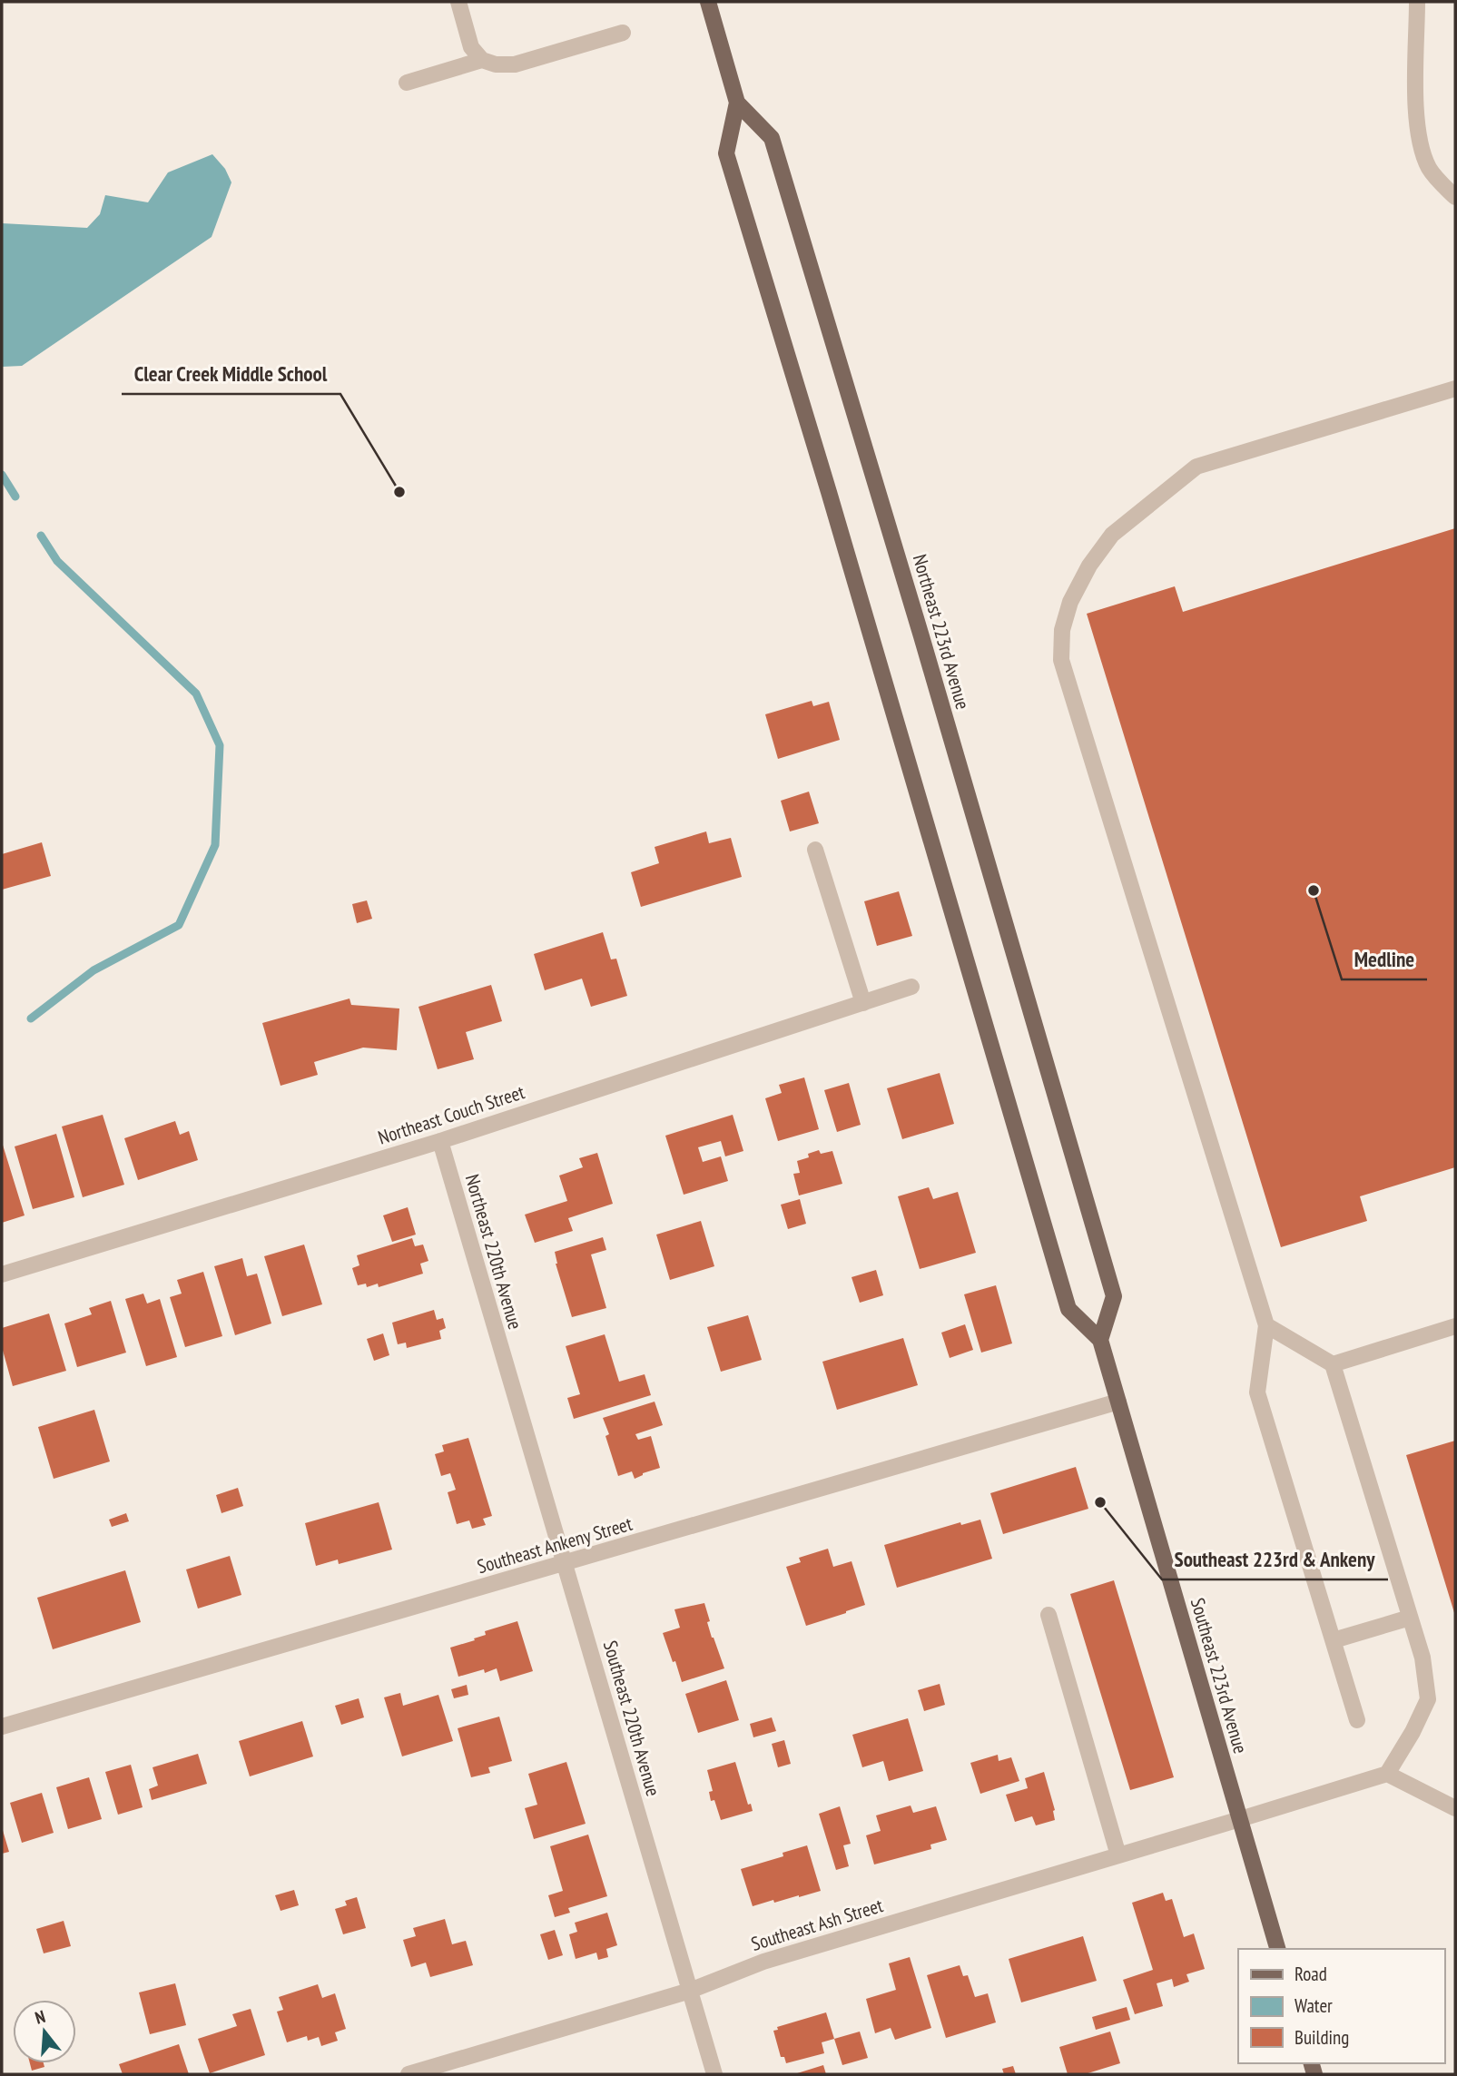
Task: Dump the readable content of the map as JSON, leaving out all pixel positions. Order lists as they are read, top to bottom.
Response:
{
  "streets": {
    "main road": ["Northeast 223rd Avenue", "Southeast 223rd Avenue"],
    "street": [
      "Northeast Couch Street",
      "Northeast 220th Avenue",
      "Southeast Ankeny Street",
      "Southeast 220th Avenue",
      "Southeast Ash Street"
    ]
  },
  "crossings": [
    ["Northeast 223rd Avenue", "Southeast 223rd Avenue"],
    ["Northeast Couch Street", "Northeast 220th Avenue"],
    ["Northeast 220th Avenue", "Southeast 220th Avenue"],
    ["Southeast Ankeny Street", "Southeast 223rd Avenue"],
    ["Southeast Ankeny Street", "Southeast 220th Avenue"],
    ["Southeast 223rd Avenue", "Southeast Ash Street"],
    ["Southeast 220th Avenue", "Southeast Ash Street"]
  ],
  "places": ["Clear Creek Middle School", "Medline", "Southeast 223rd & Ankeny"],
  "legend": ["Road", "Water", "Building"],
  "north": "top"
}
